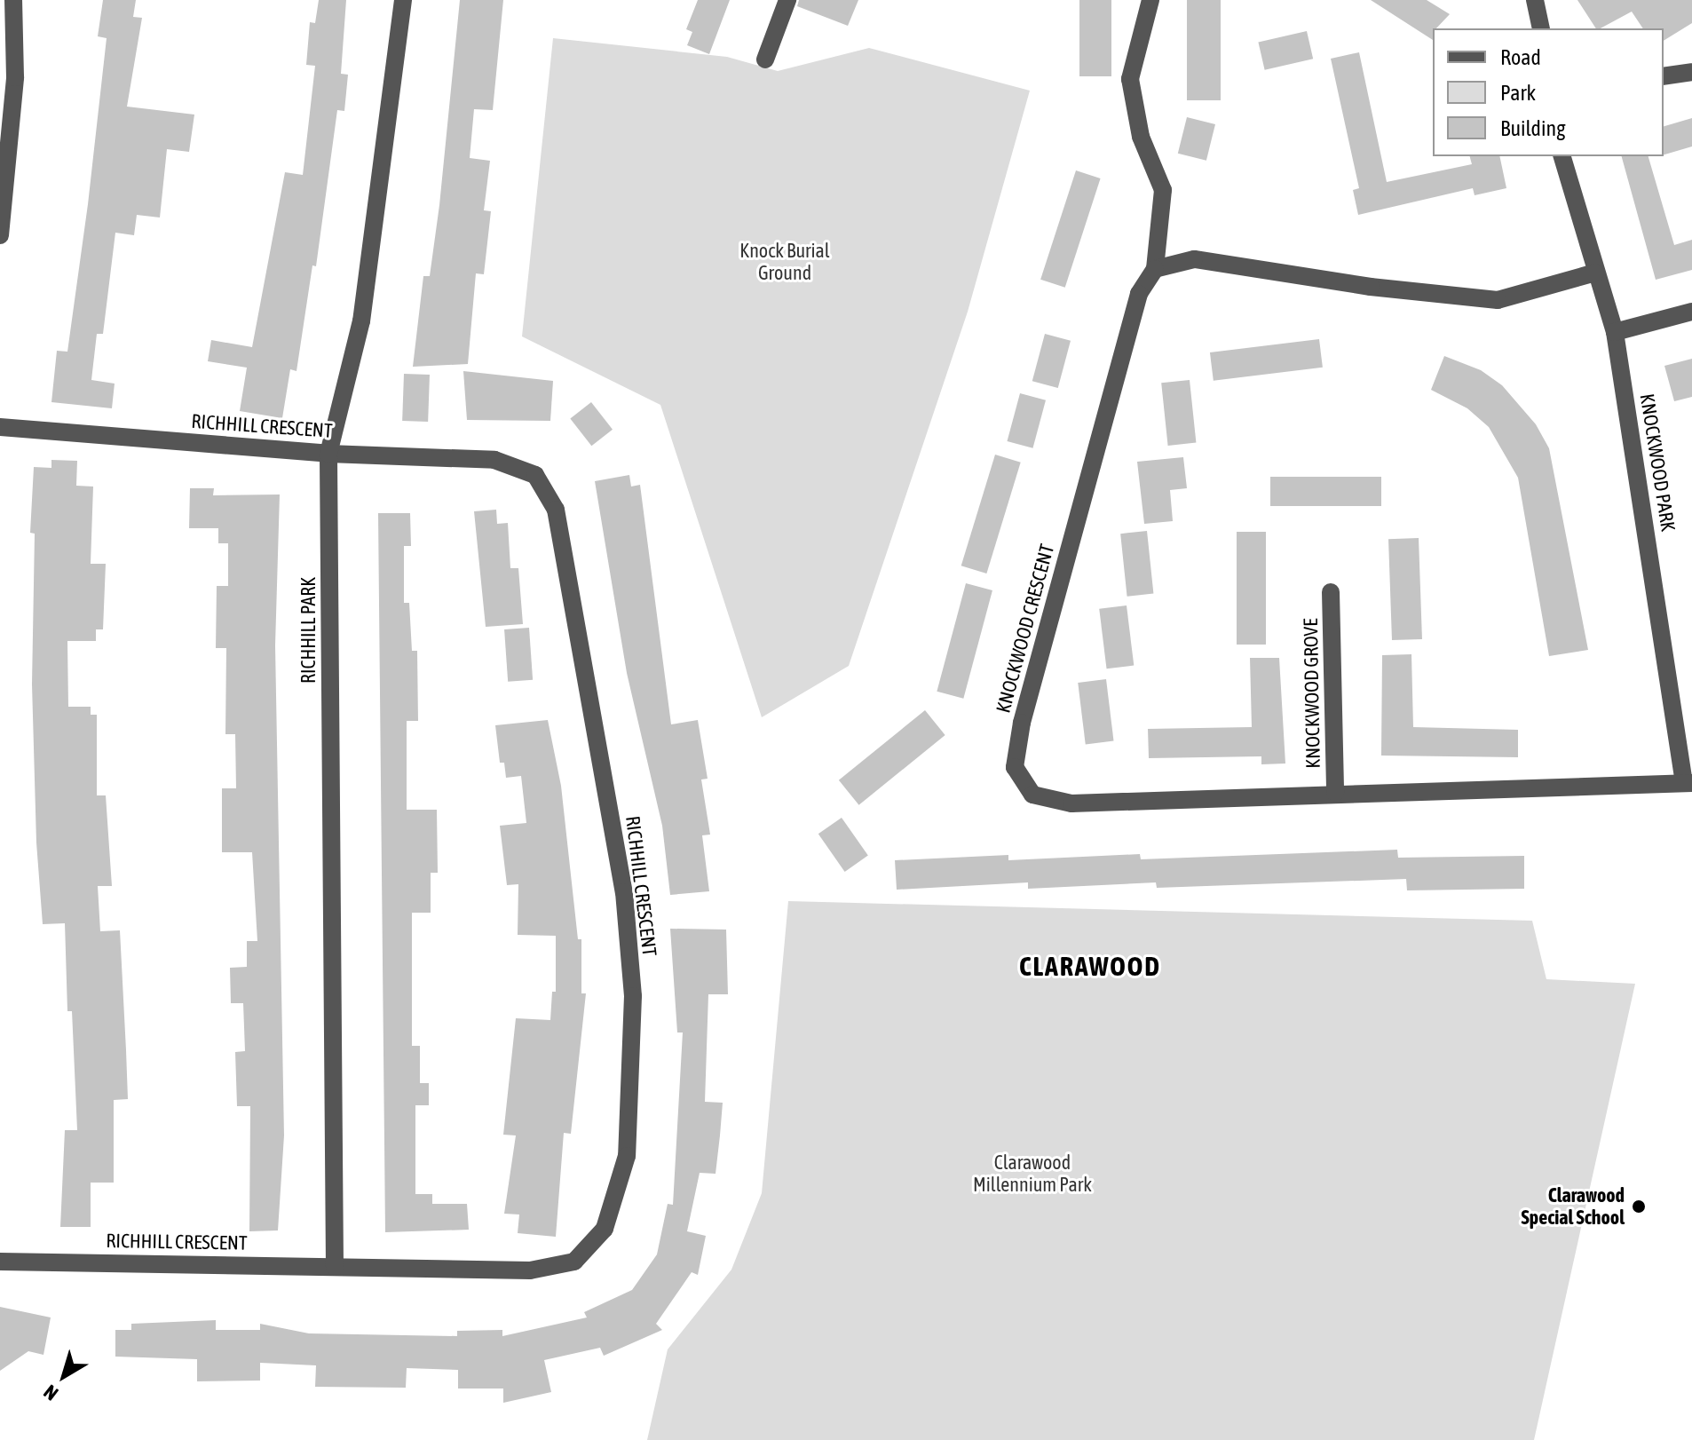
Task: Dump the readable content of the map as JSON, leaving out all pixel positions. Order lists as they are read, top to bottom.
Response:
{
  "streets": {
    "street": [
      "RICHHILL CRESCENT",
      "KNOCKWOOD PARK",
      "KNOCKWOOD CRESCENT",
      "RICHHILL PARK",
      "KNOCKWOOD GROVE"
    ]
  },
  "crossings": [
    ["RICHHILL CRESCENT", "RICHHILL PARK"],
    ["KNOCKWOOD PARK", "KNOCKWOOD CRESCENT"],
    ["KNOCKWOOD CRESCENT", "KNOCKWOOD GROVE"]
  ],
  "districts": ["CLARAWOOD"],
  "parks": ["Knock Burial Ground", "Clarawood Millennium Park"],
  "places": ["Clarawood Special School"],
  "legend": ["Road", "Park", "Building"],
  "north": "bottom left"
}
